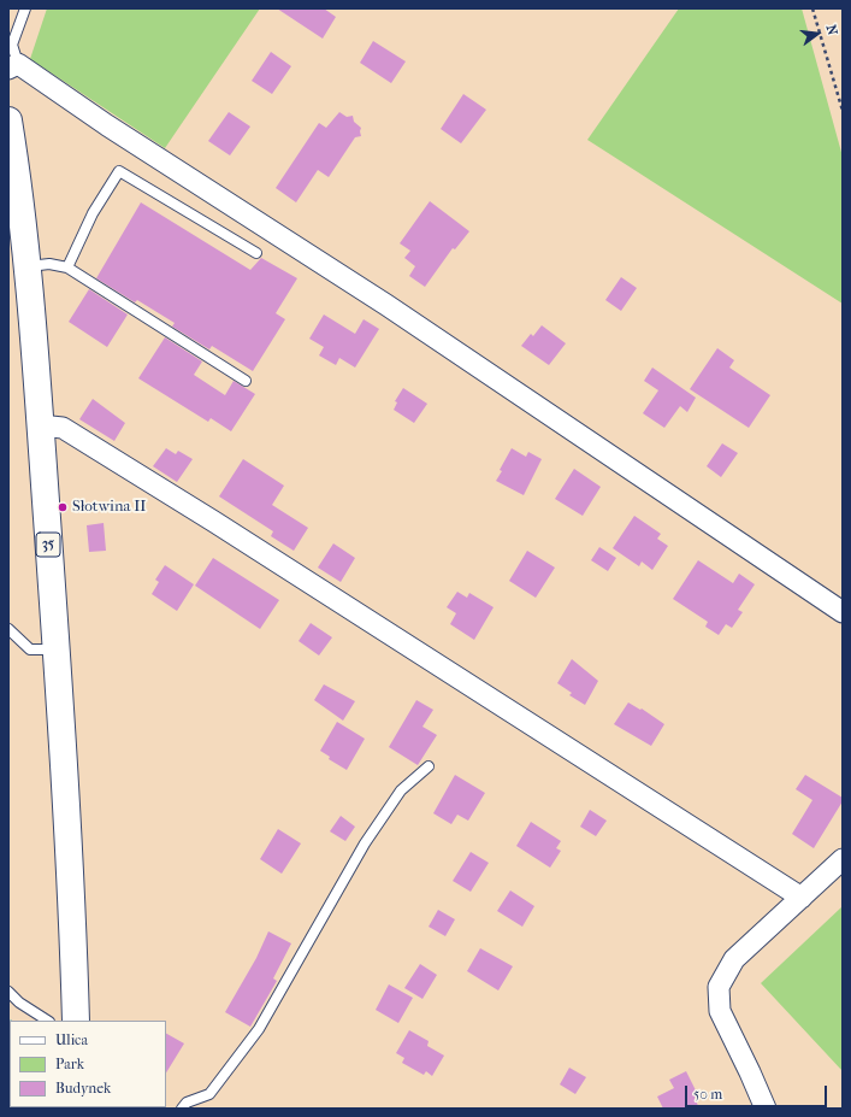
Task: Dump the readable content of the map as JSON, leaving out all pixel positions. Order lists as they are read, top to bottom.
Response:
{
  "streets": {
    "main road": ["35"]
  },
  "places": ["Słotwina II"],
  "legend": ["Ulica", "Park", "Budynek"],
  "scale_bar": "50 m",
  "north": "right"
}
